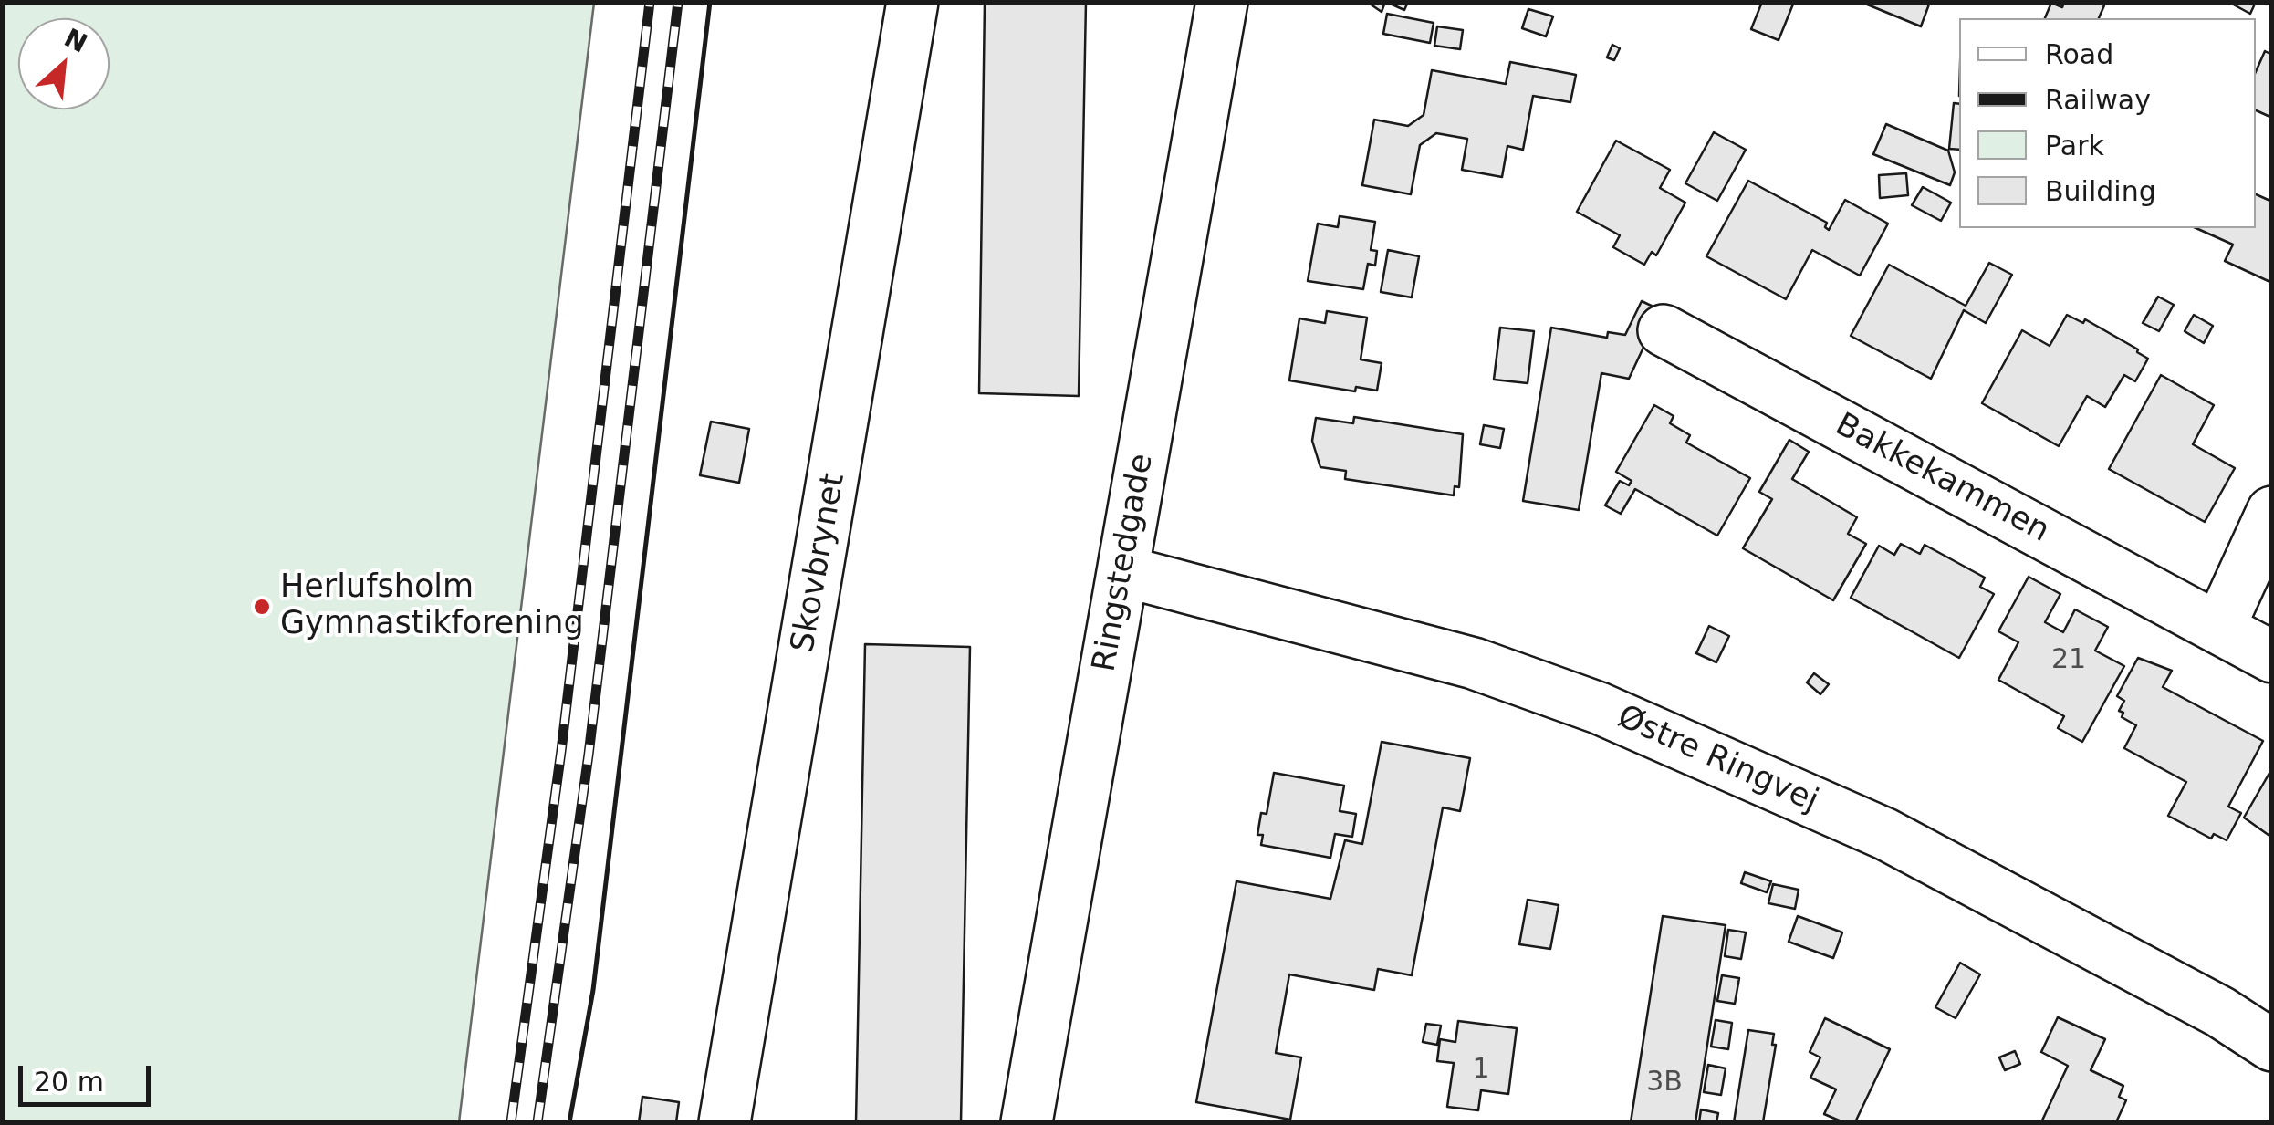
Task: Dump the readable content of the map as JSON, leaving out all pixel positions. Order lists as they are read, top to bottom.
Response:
{
  "streets": {
    "street": [
      "Bakkekammen",
      "Skovbrynet",
      "Ringstedgade",
      "Østre Ringvej"
    ]
  },
  "crossings": [
    ["Ringstedgade", "Østre Ringvej"]
  ],
  "places": ["Herlufsholm Gymnastikforening"],
  "house_numbers": ["21", "1", "3B"],
  "legend": [
    "Road",
    "Railway",
    "Park",
    "Building"
  ],
  "scale_bar": "20 m",
  "north": "top right"
}
